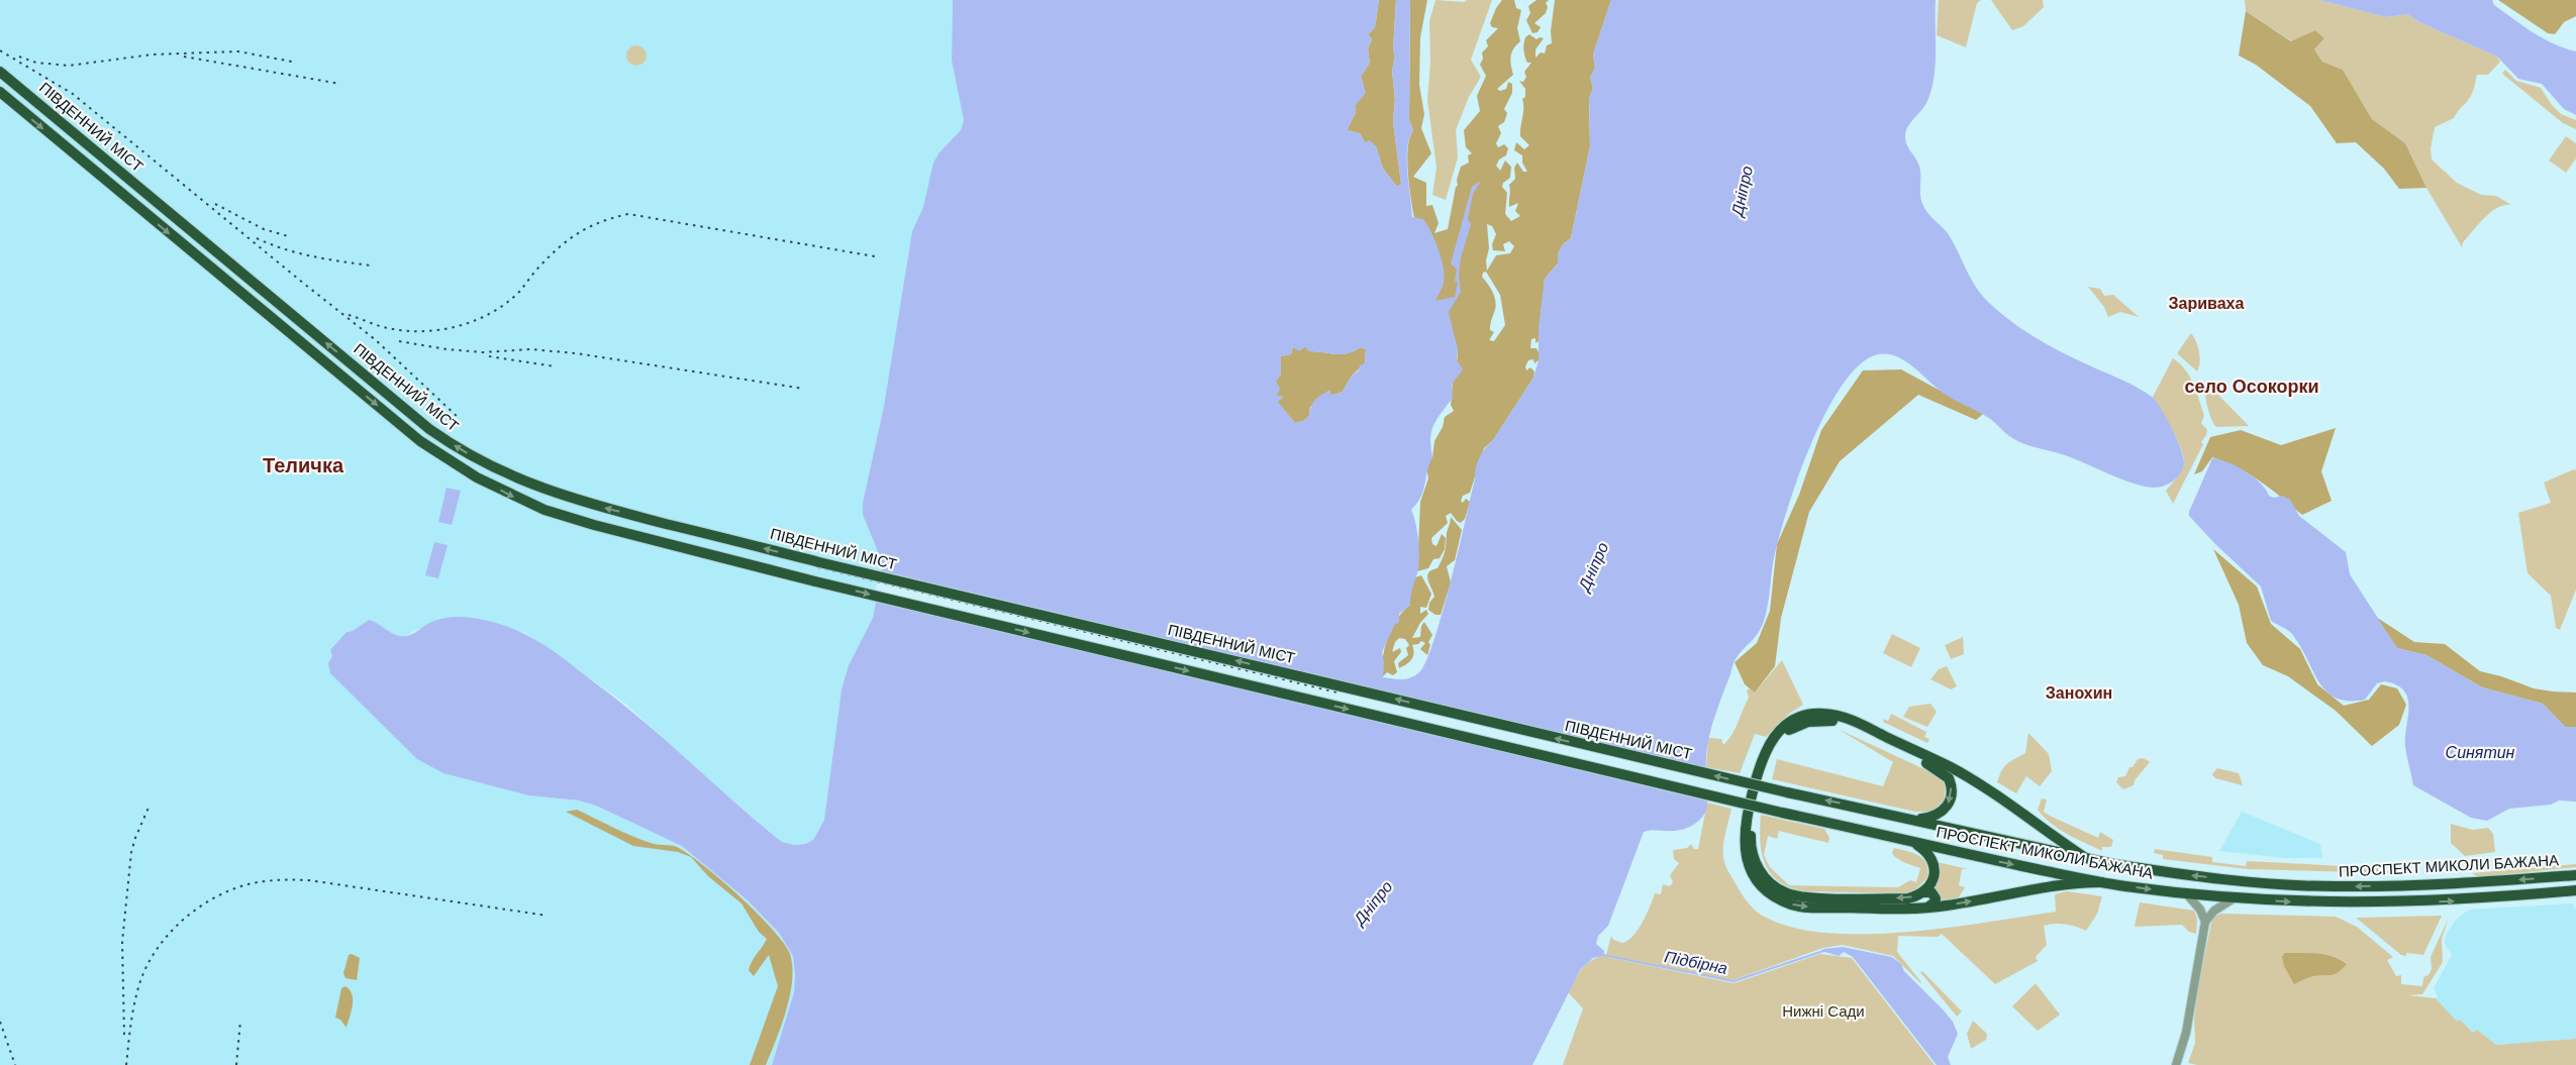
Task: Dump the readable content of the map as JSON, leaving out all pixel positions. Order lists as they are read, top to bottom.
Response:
{
  "streets": {
    "highway": ["ПІВДЕННИЙ МІСТ", "ПРОСПЕКТ МИКОЛИ БАЖАНА"]
  },
  "crossings": [
    ["ПІВДЕННИЙ МІСТ", "ПРОСПЕКТ МИКОЛИ БАЖАНА"]
  ],
  "districts": [
    "Зариваха",
    "село Осокорки",
    "Теличка",
    "Занохин"
  ],
  "water": ["Дніпро", "Синятин", "Підбірна"],
  "parks": ["Нижні Сади"]
}
